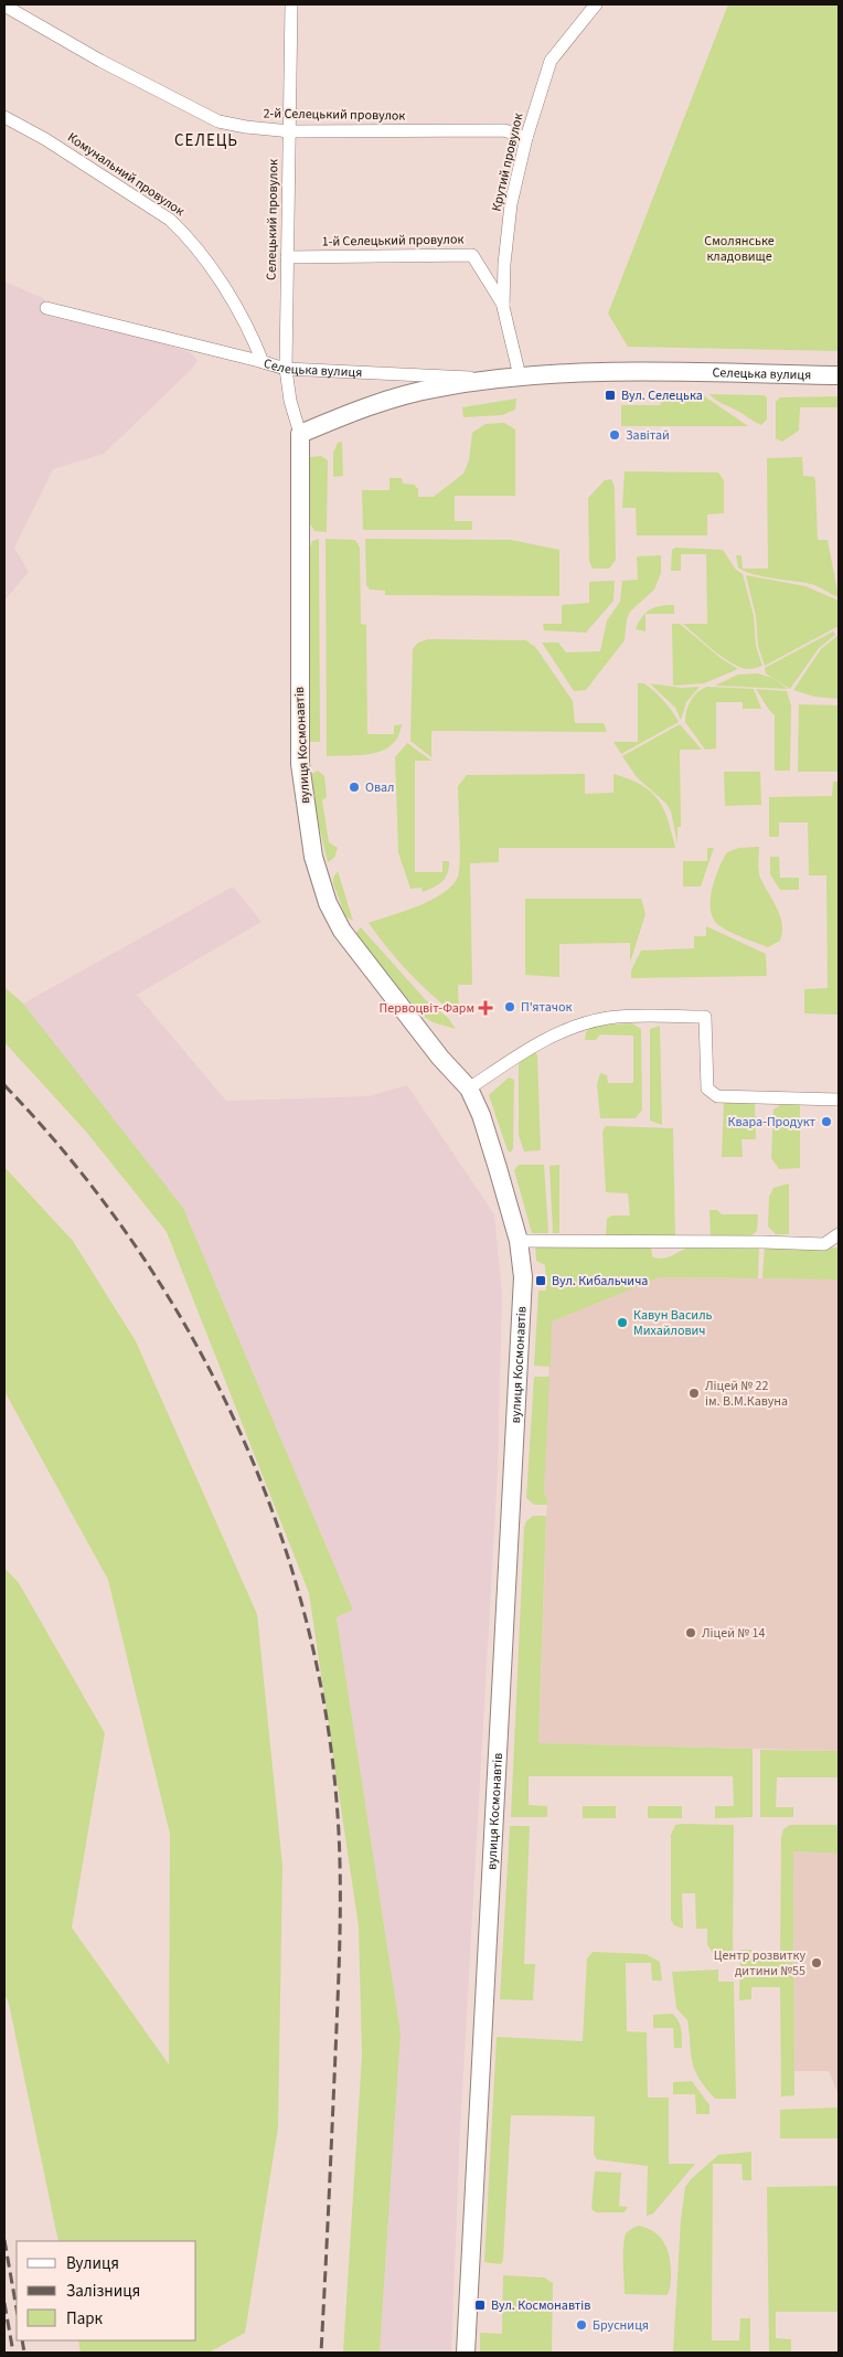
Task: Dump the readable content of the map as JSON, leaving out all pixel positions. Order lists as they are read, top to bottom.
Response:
{
  "streets": {
    "street": [
      "2-й Селецький провулок",
      "Крутий провулок",
      "Комунальний провулок",
      "Селецький провулок",
      "1-й Селецький провулок",
      "Селецька вулиця",
      "вулиця Космонавтів"
    ]
  },
  "crossings": [
    ["2-й Селецький провулок", "Крутий провулок"],
    ["2-й Селецький провулок", "Селецький провулок"],
    ["Крутий провулок", "1-й Селецький провулок"],
    ["Крутий провулок", "Селецька вулиця"],
    ["Комунальний провулок", "Селецька вулиця"],
    ["Селецький провулок", "1-й Селецький провулок"],
    ["Селецький провулок", "Селецька вулиця"],
    ["Селецький провулок", "вулиця Космонавтів"],
    ["Селецька вулиця", "вулиця Космонавтів"]
  ],
  "districts": ["СЕЛЕЦЬ"],
  "parks": ["Смолянське кладовище"],
  "places": {
    "transit": ["Вул. Селецька", "Вул. Кибальчича", "Вул. Космонавтів"],
    "other": [
      "Завітай",
      "Овал",
      "П'ятачок",
      "Квара-Продукт",
      "Кавун Василь Михайлович",
      "Ліцей № 22 ім. В.М.Кавуна",
      "Ліцей № 14",
      "Центр розвитку дитини №55",
      "Брусниця"
    ],
    "health": ["Первоцвіт-Фарм"]
  },
  "legend": ["Вулиця", "Залізниця", "Парк"]
}
